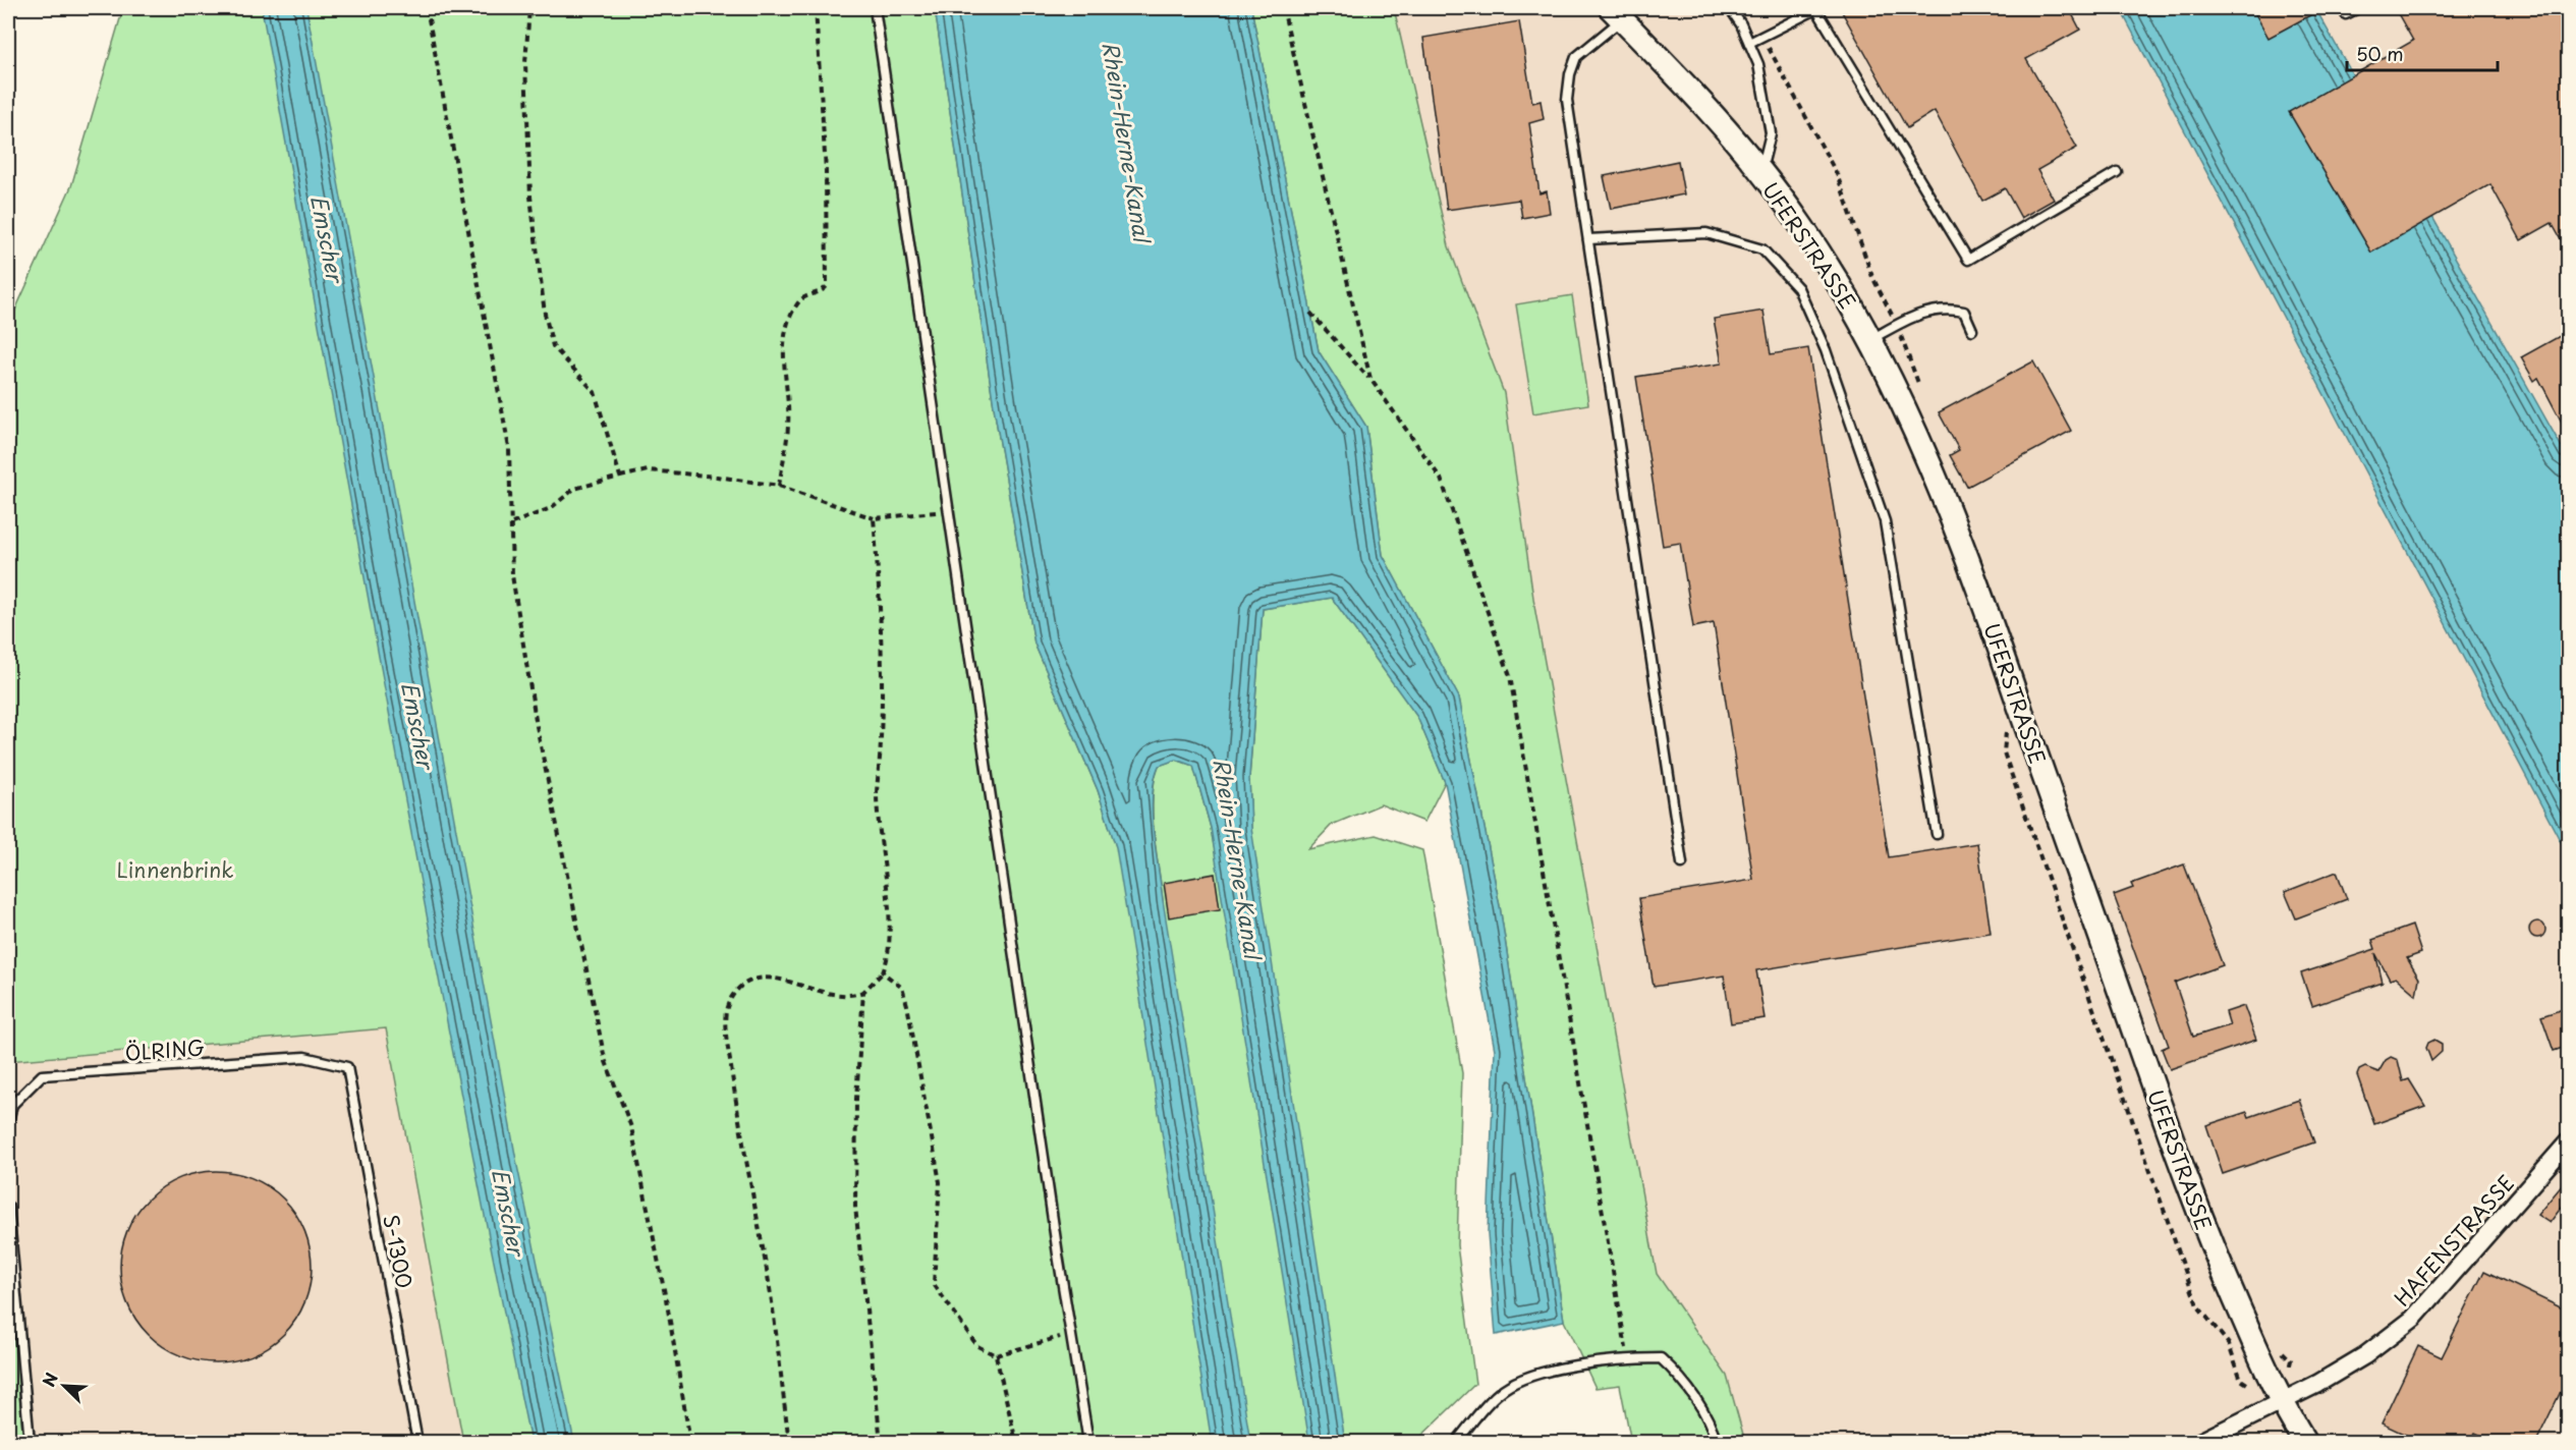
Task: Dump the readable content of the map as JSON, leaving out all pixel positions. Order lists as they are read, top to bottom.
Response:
{
  "streets": {
    "main road": ["UFERSTRASSE"],
    "street": ["HAFENSTRASSE"],
    "lane": ["ÖLRING", "S-1300"]
  },
  "crossings": [
    ["UFERSTRASSE", "HAFENSTRASSE"],
    ["ÖLRING", "S-1300"]
  ],
  "water": ["Rhein-Herne-Kanal", "Emscher"],
  "parks": ["Linnenbrink"],
  "scale_bar": "50 m",
  "north": "top left"
}
